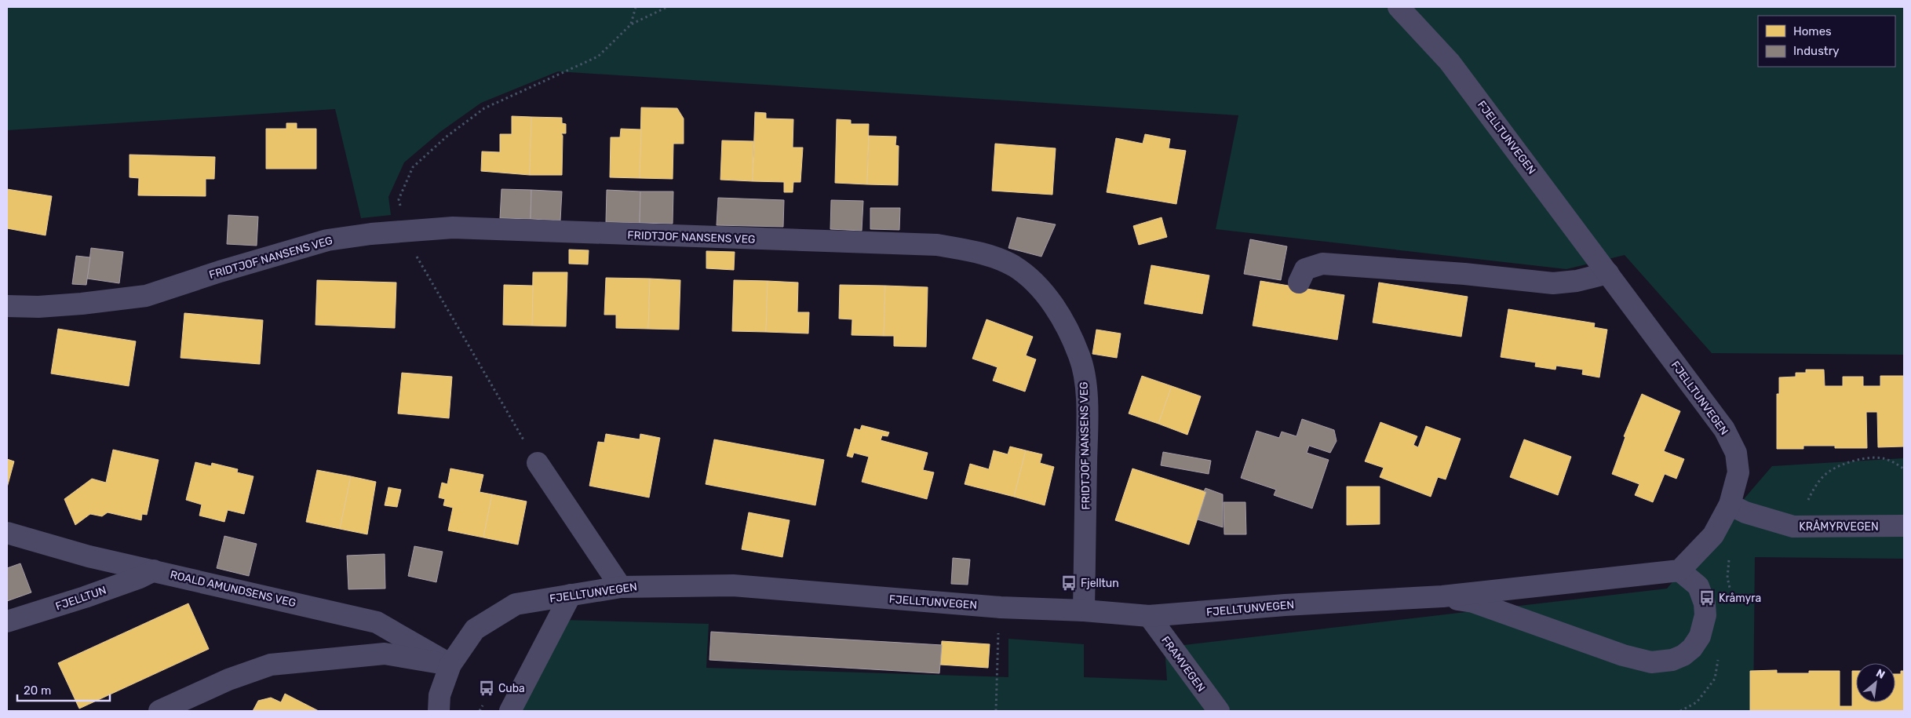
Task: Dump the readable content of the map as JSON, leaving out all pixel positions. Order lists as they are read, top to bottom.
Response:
{
  "streets": {
    "street": [
      "FJELLTUNVEGEN",
      "FRIDTJOF NANSENS VEG",
      "KRÅMYRVEGEN",
      "ROALD AMUNDSENS VEG",
      "FJELLTUN",
      "FRAMVEGEN"
    ]
  },
  "crossings": [
    ["FJELLTUNVEGEN", "FRIDTJOF NANSENS VEG"],
    ["FJELLTUNVEGEN", "KRÅMYRVEGEN"],
    ["FJELLTUNVEGEN", "ROALD AMUNDSENS VEG"],
    ["FJELLTUNVEGEN", "FRAMVEGEN"],
    ["ROALD AMUNDSENS VEG", "FJELLTUN"]
  ],
  "places": {
    "bus stop": ["Fjelltun", "Kråmyra", "Cuba"]
  },
  "legend": ["Homes", "Industry"],
  "scale_bar": "20 m",
  "north": "top right"
}
